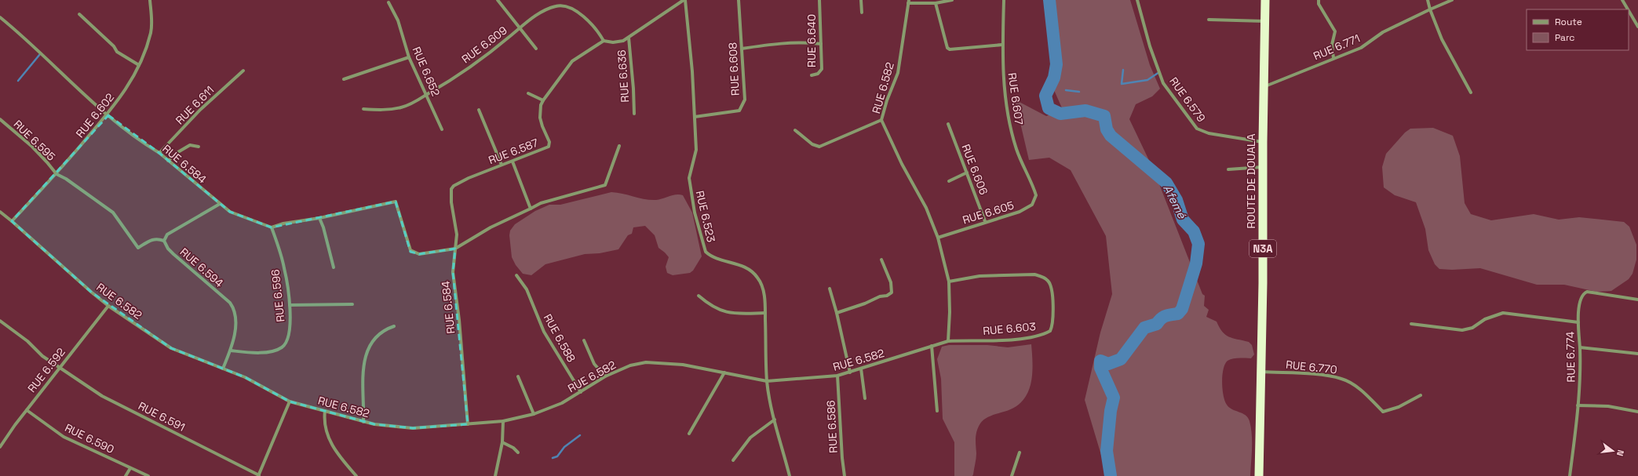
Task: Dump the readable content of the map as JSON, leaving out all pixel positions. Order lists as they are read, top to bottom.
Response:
{
  "streets": {
    "highway": ["ROUTE DE DOUALA", "N3A"],
    "street": [
      "RUE 6.640",
      "RUE 6.609",
      "RUE 6.771",
      "RUE 6.608",
      "RUE 6.652",
      "RUE 6.636",
      "RUE 6.582",
      "RUE 6.607",
      "RUE 6.579",
      "RUE 6.611",
      "RUE 6.602",
      "RUE 6.595",
      "RUE 6.587",
      "RUE 6.584",
      "RUE 6.606",
      "RUE 6.605",
      "RUE 6.523",
      "RUE 6.594",
      "RUE 6.596",
      "RUE 6.603",
      "RUE 6.588",
      "RUE 6.774",
      "RUE 6.770",
      "RUE 6.592",
      "RUE 6.591",
      "RUE 6.586",
      "RUE 6.590"
    ]
  },
  "crossings": [
    ["RUE 6.609", "RUE 6.652"],
    ["RUE 6.609", "RUE 6.587"],
    ["RUE 6.771", "ROUTE DE DOUALA"],
    ["RUE 6.608", "RUE 6.523"],
    ["RUE 6.582", "RUE 6.602"],
    ["RUE 6.582", "RUE 6.584"],
    ["RUE 6.582", "RUE 6.605"],
    ["RUE 6.582", "RUE 6.523"],
    ["RUE 6.582", "RUE 6.594"],
    ["RUE 6.582", "RUE 6.603"],
    ["RUE 6.582", "RUE 6.588"],
    ["RUE 6.582", "RUE 6.592"],
    ["RUE 6.582", "RUE 6.586"],
    ["RUE 6.607", "RUE 6.605"],
    ["RUE 6.579", "ROUTE DE DOUALA"],
    ["RUE 6.611", "RUE 6.584"],
    ["RUE 6.602", "RUE 6.595"],
    ["RUE 6.602", "RUE 6.584"],
    ["RUE 6.587", "RUE 6.584"],
    ["RUE 6.584", "RUE 6.596"],
    ["RUE 6.606", "RUE 6.605"],
    ["ROUTE DE DOUALA", "RUE 6.770"],
    ["RUE 6.594", "RUE 6.596"],
    ["RUE 6.592", "RUE 6.591"],
    ["RUE 6.592", "RUE 6.590"]
  ],
  "water": ["Afemé"],
  "legend": ["Route", "Parc"],
  "north": "right"
}
